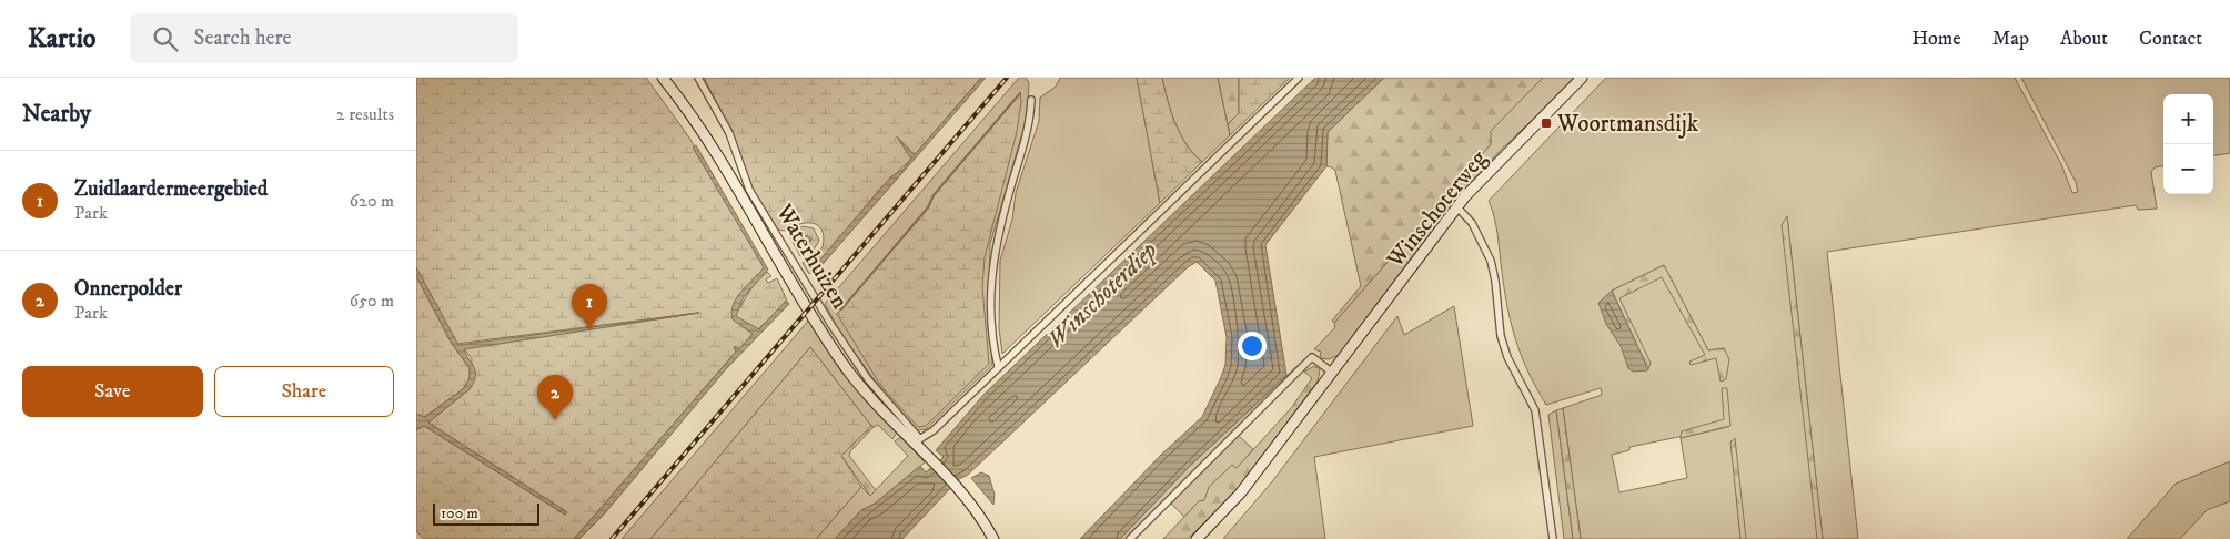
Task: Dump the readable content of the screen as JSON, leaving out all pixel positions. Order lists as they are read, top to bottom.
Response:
{
  "streets": {
    "main road": ["Winschoterweg", "Waterhuizen"]
  },
  "water": ["Winschoterdiep"],
  "places": {
    "transit": ["Woortmansdijk"]
  },
  "scale_bar": "100 m",
  "page": {
    "header": "Kartio",
    "search": "Search here",
    "nav": [
      "Home",
      "Map",
      "About",
      "Contact"
    ],
    "heading": ["Nearby", "2 results"],
    "map_buttons": ["+", "−"],
    "list": [
      {
        "mark": "1",
        "name": "Zuidlaardermeergebied",
        "note": "Park",
        "value": "620 m"
      },
      {
        "mark": "2",
        "name": "Onnerpolder",
        "note": "Park",
        "value": "650 m"
      }
    ],
    "pins": ["1", "2"],
    "buttons": ["Save", "Share"],
    "scale": "100 m"
  }
}
